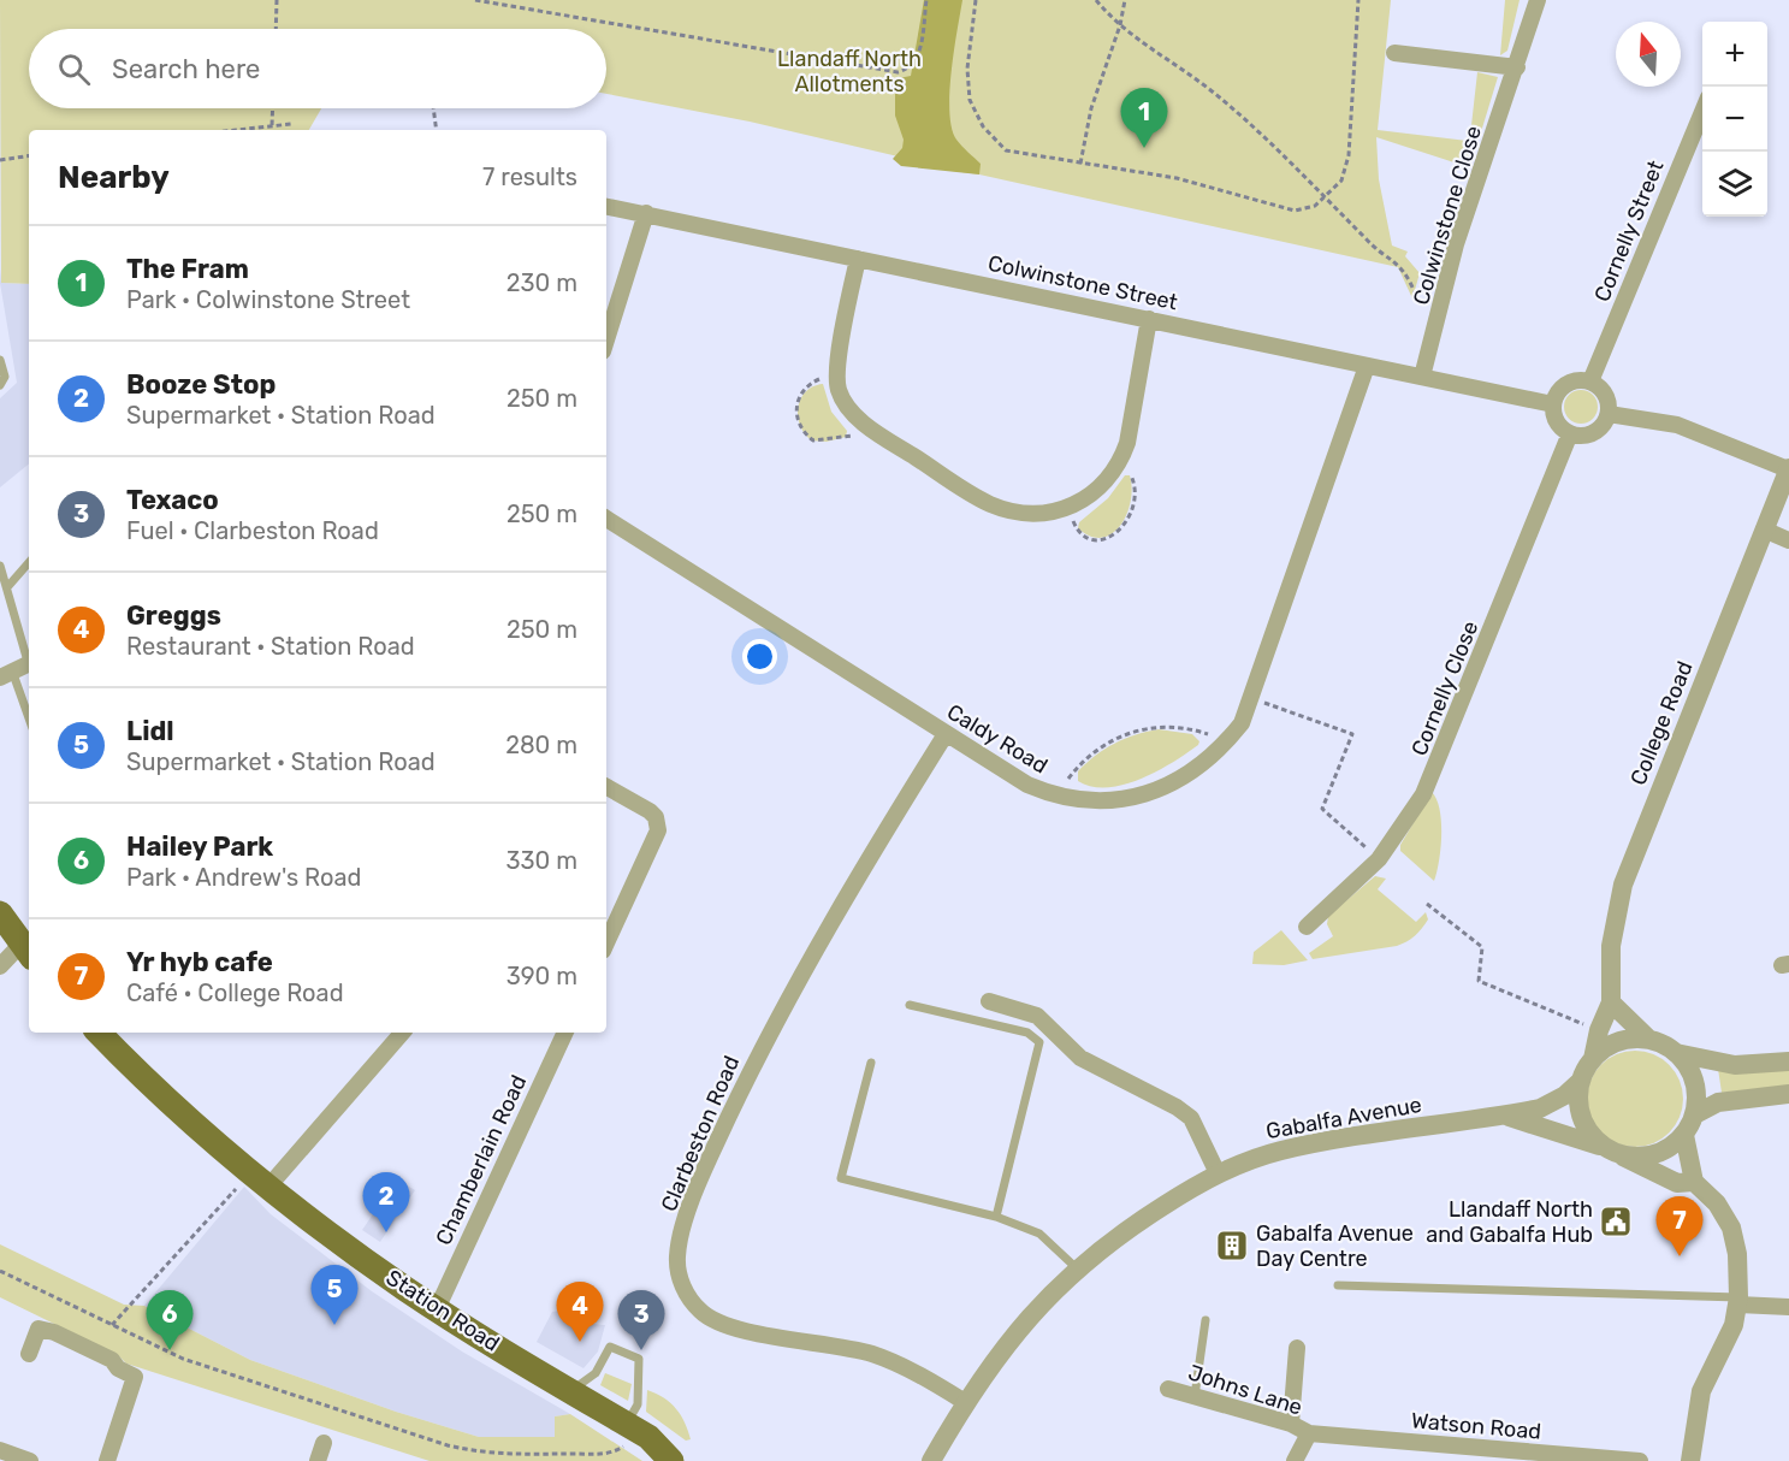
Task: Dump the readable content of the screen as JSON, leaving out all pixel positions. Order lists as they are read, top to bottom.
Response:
{
  "streets": {
    "main road": ["Station Road"],
    "street": [
      "Colwinstone Close",
      "Cornelly Street",
      "Colwinstone Street",
      "Cornelly Close",
      "College Road",
      "Caldy Road",
      "Gabalfa Avenue",
      "Clarbeston Road",
      "Chamberlain Road",
      "Johns Lane",
      "Watson Road"
    ]
  },
  "crossings": [
    ["Colwinstone Close", "Colwinstone Street"],
    ["Cornelly Street", "Colwinstone Street"],
    ["Cornelly Street", "Cornelly Close"],
    ["Colwinstone Street", "Cornelly Close"],
    ["Colwinstone Street", "Caldy Road"],
    ["College Road", "Gabalfa Avenue"],
    ["Caldy Road", "Clarbeston Road"],
    ["Gabalfa Avenue", "Clarbeston Road"],
    ["Chamberlain Road", "Station Road"],
    ["Johns Lane", "Watson Road"]
  ],
  "parks": ["Llandaff North Allotments"],
  "places": {
    "public building": ["Llandaff North and Gabalfa Hub"],
    "building": ["Gabalfa Avenue Day Centre"]
  },
  "north": "top",
  "page": {
    "map_buttons": ["+", "−"],
    "search": "Search here",
    "pins": [
      "1",
      "2",
      "7",
      "5",
      "4",
      "3",
      "6"
    ],
    "heading": ["Nearby", "7 results"],
    "list": [
      {
        "mark": "1",
        "name": "The Fram",
        "note": "Park · Colwinstone Street",
        "value": "230 m"
      },
      {
        "mark": "2",
        "name": "Booze Stop",
        "note": "Supermarket · Station Road",
        "value": "250 m"
      },
      {
        "mark": "3",
        "name": "Texaco",
        "note": "Fuel · Clarbeston Road",
        "value": "250 m"
      },
      {
        "mark": "4",
        "name": "Greggs",
        "note": "Restaurant · Station Road",
        "value": "250 m"
      },
      {
        "mark": "5",
        "name": "Lidl",
        "note": "Supermarket · Station Road",
        "value": "280 m"
      },
      {
        "mark": "6",
        "name": "Hailey Park",
        "note": "Park · Andrew's Road",
        "value": "330 m"
      },
      {
        "mark": "7",
        "name": "Yr hyb cafe",
        "note": "Café · College Road",
        "value": "390 m"
      }
    ]
  }
}
